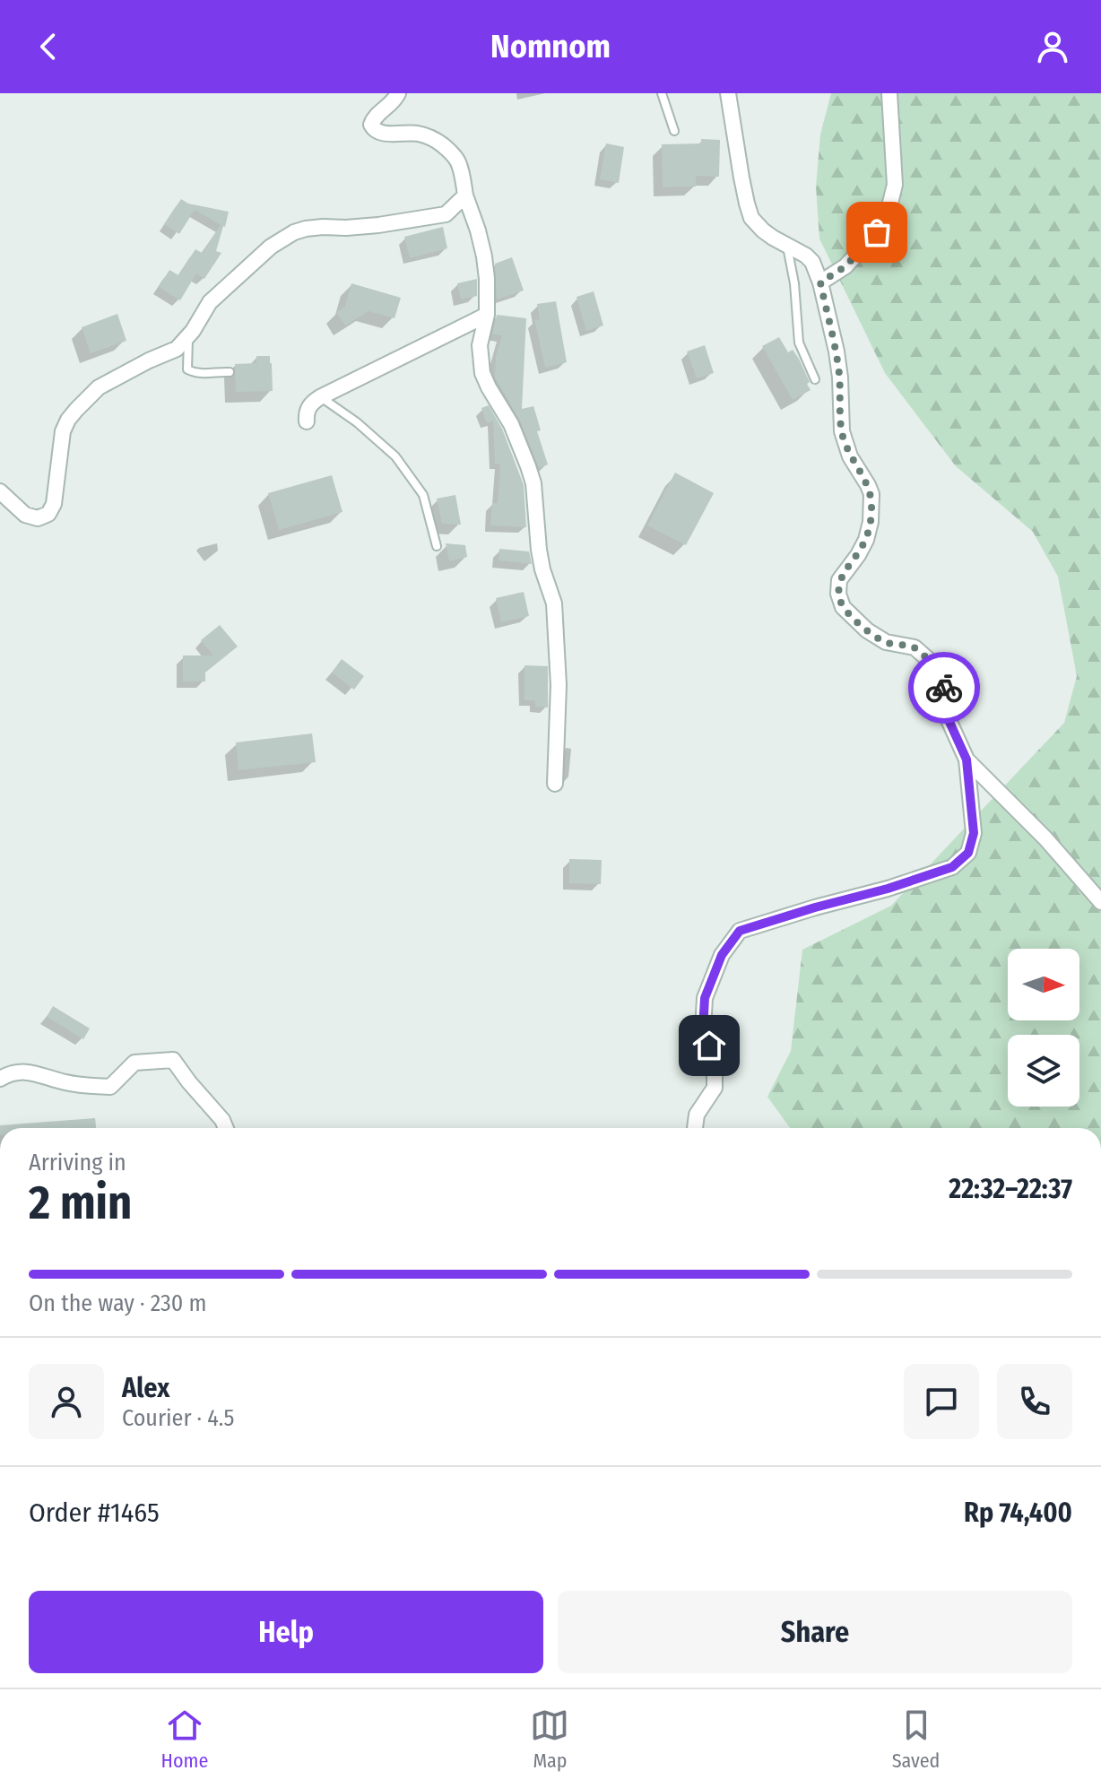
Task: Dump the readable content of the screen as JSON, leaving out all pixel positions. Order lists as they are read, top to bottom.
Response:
{
  "north": "right",
  "page": {
    "header": "Nomnom",
    "heading": ["2 min", "Arriving in", "22:32–22:37"],
    "panel": [
      "Alex",
      "Courier · 4.5",
      "Order #1465",
      "Rp 74,400"
    ],
    "bar": "On the way · 230 m",
    "buttons": ["Help", "Share"],
    "tabs": ["Home", "Map", "Saved"]
  }
}
